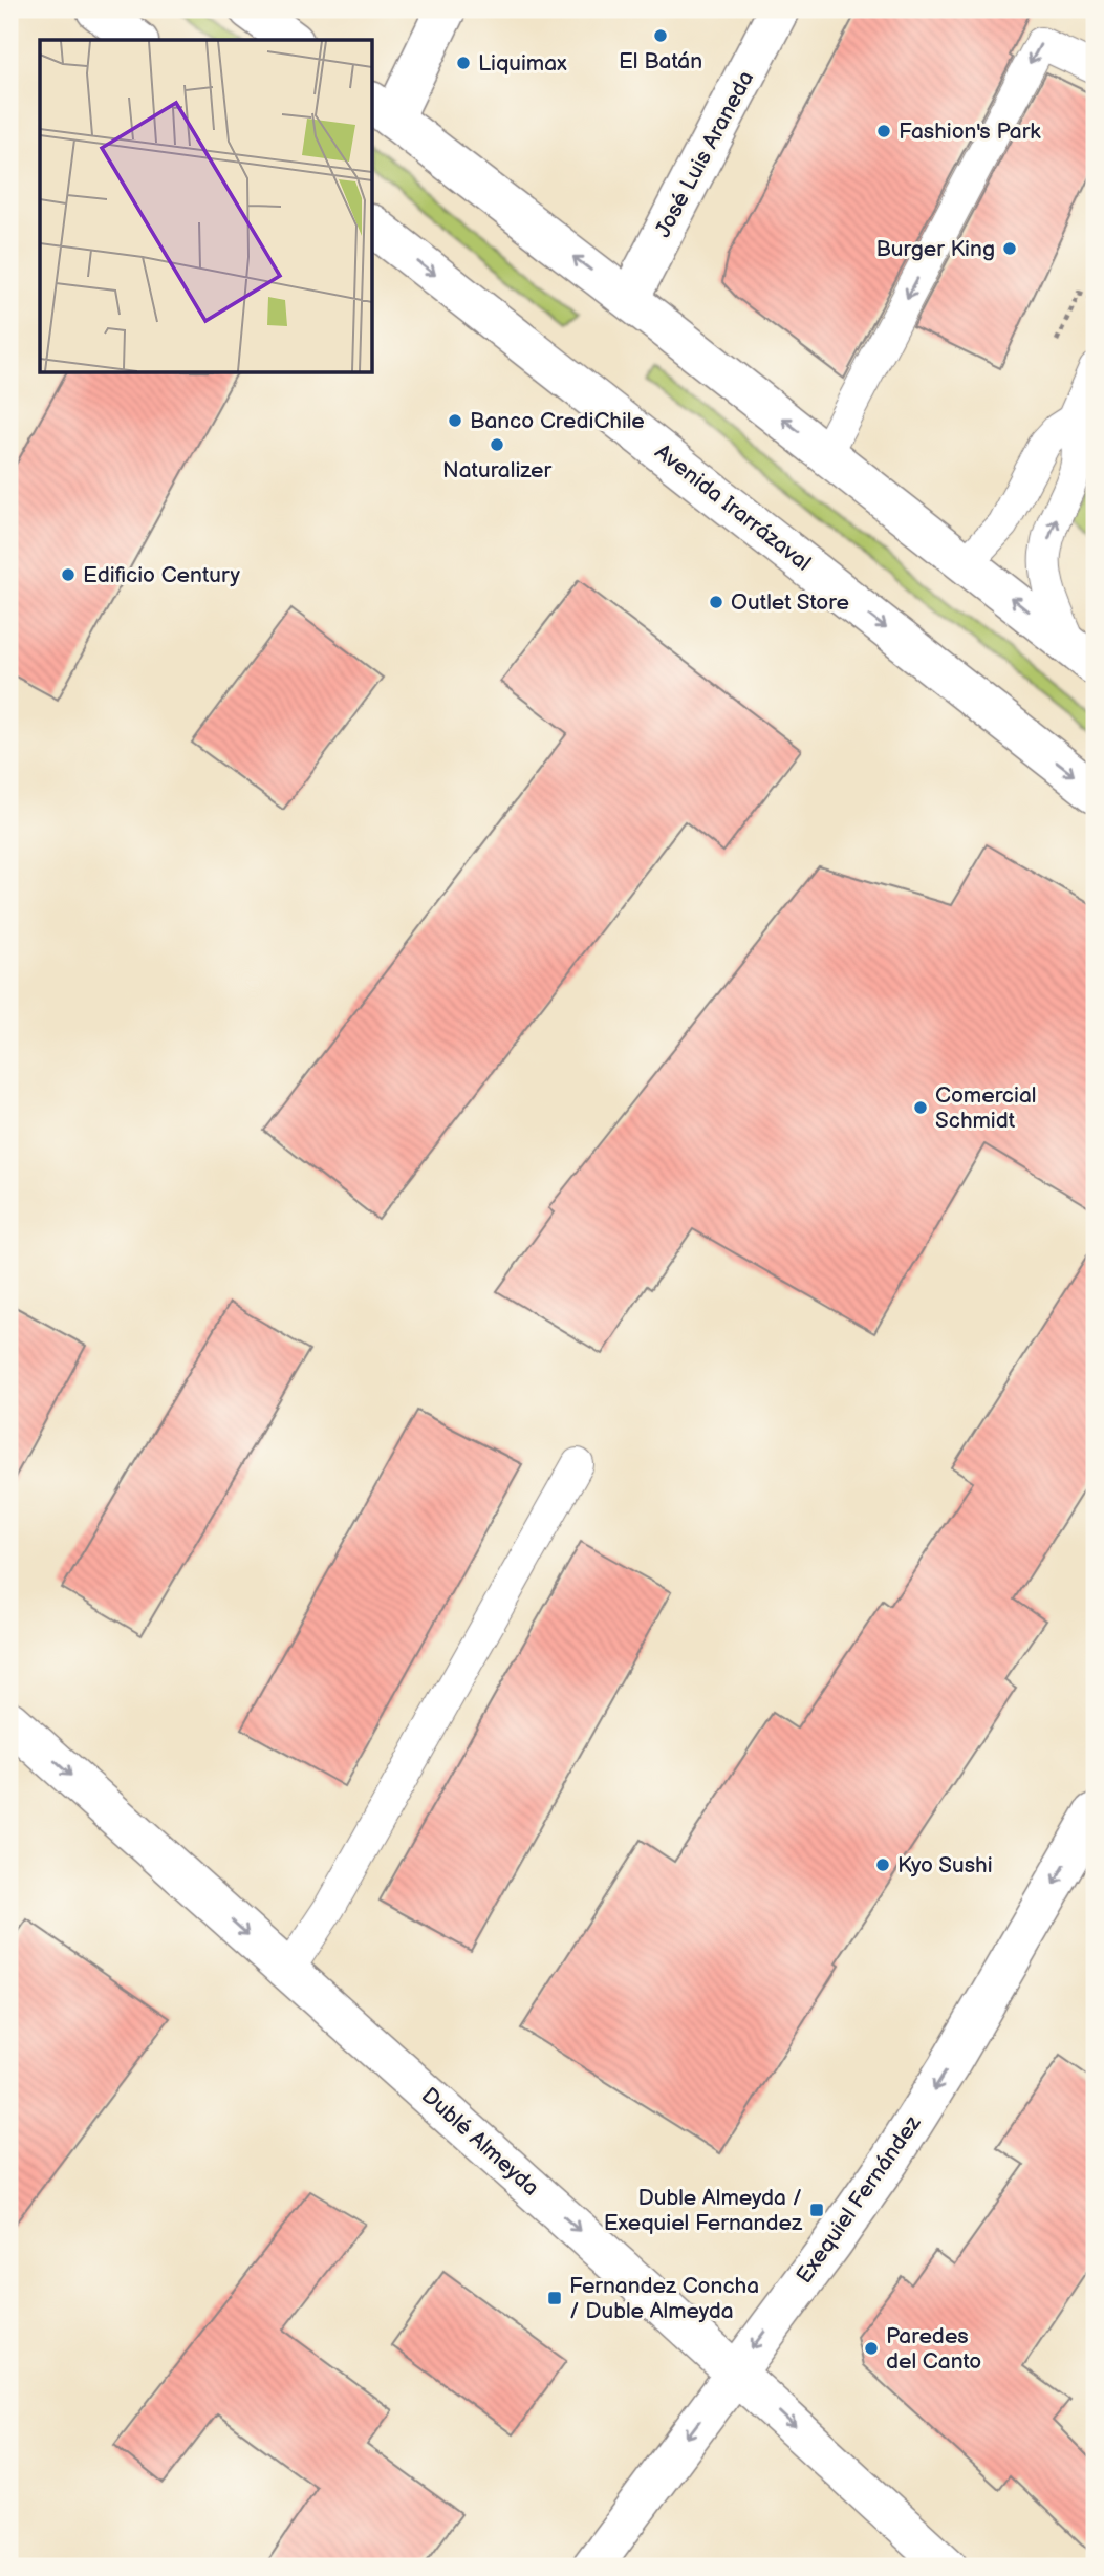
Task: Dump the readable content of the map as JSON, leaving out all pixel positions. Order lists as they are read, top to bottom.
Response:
{
  "streets": {
    "main road": [
      "José Luis Araneda",
      "Avenida Irarrázaval",
      "Dublé Almeyda",
      "Exequiel Fernández"
    ]
  },
  "crossings": [
    ["Dublé Almeyda", "Exequiel Fernández"]
  ],
  "one_way": ["Dublé Almeyda", "Exequiel Fernández"],
  "places": {
    "other": [
      "El Batán",
      "Liquimax",
      "Fashion's Park",
      "Burger King",
      "Banco CrediChile",
      "Naturalizer",
      "Edificio Century",
      "Outlet Store",
      "Comercial Schmidt",
      "Kyo Sushi",
      "Paredes del Canto"
    ],
    "transit": ["Duble Almeyda / Exequiel Fernandez", "Fernandez Concha / Duble Almeyda"]
  }
}
